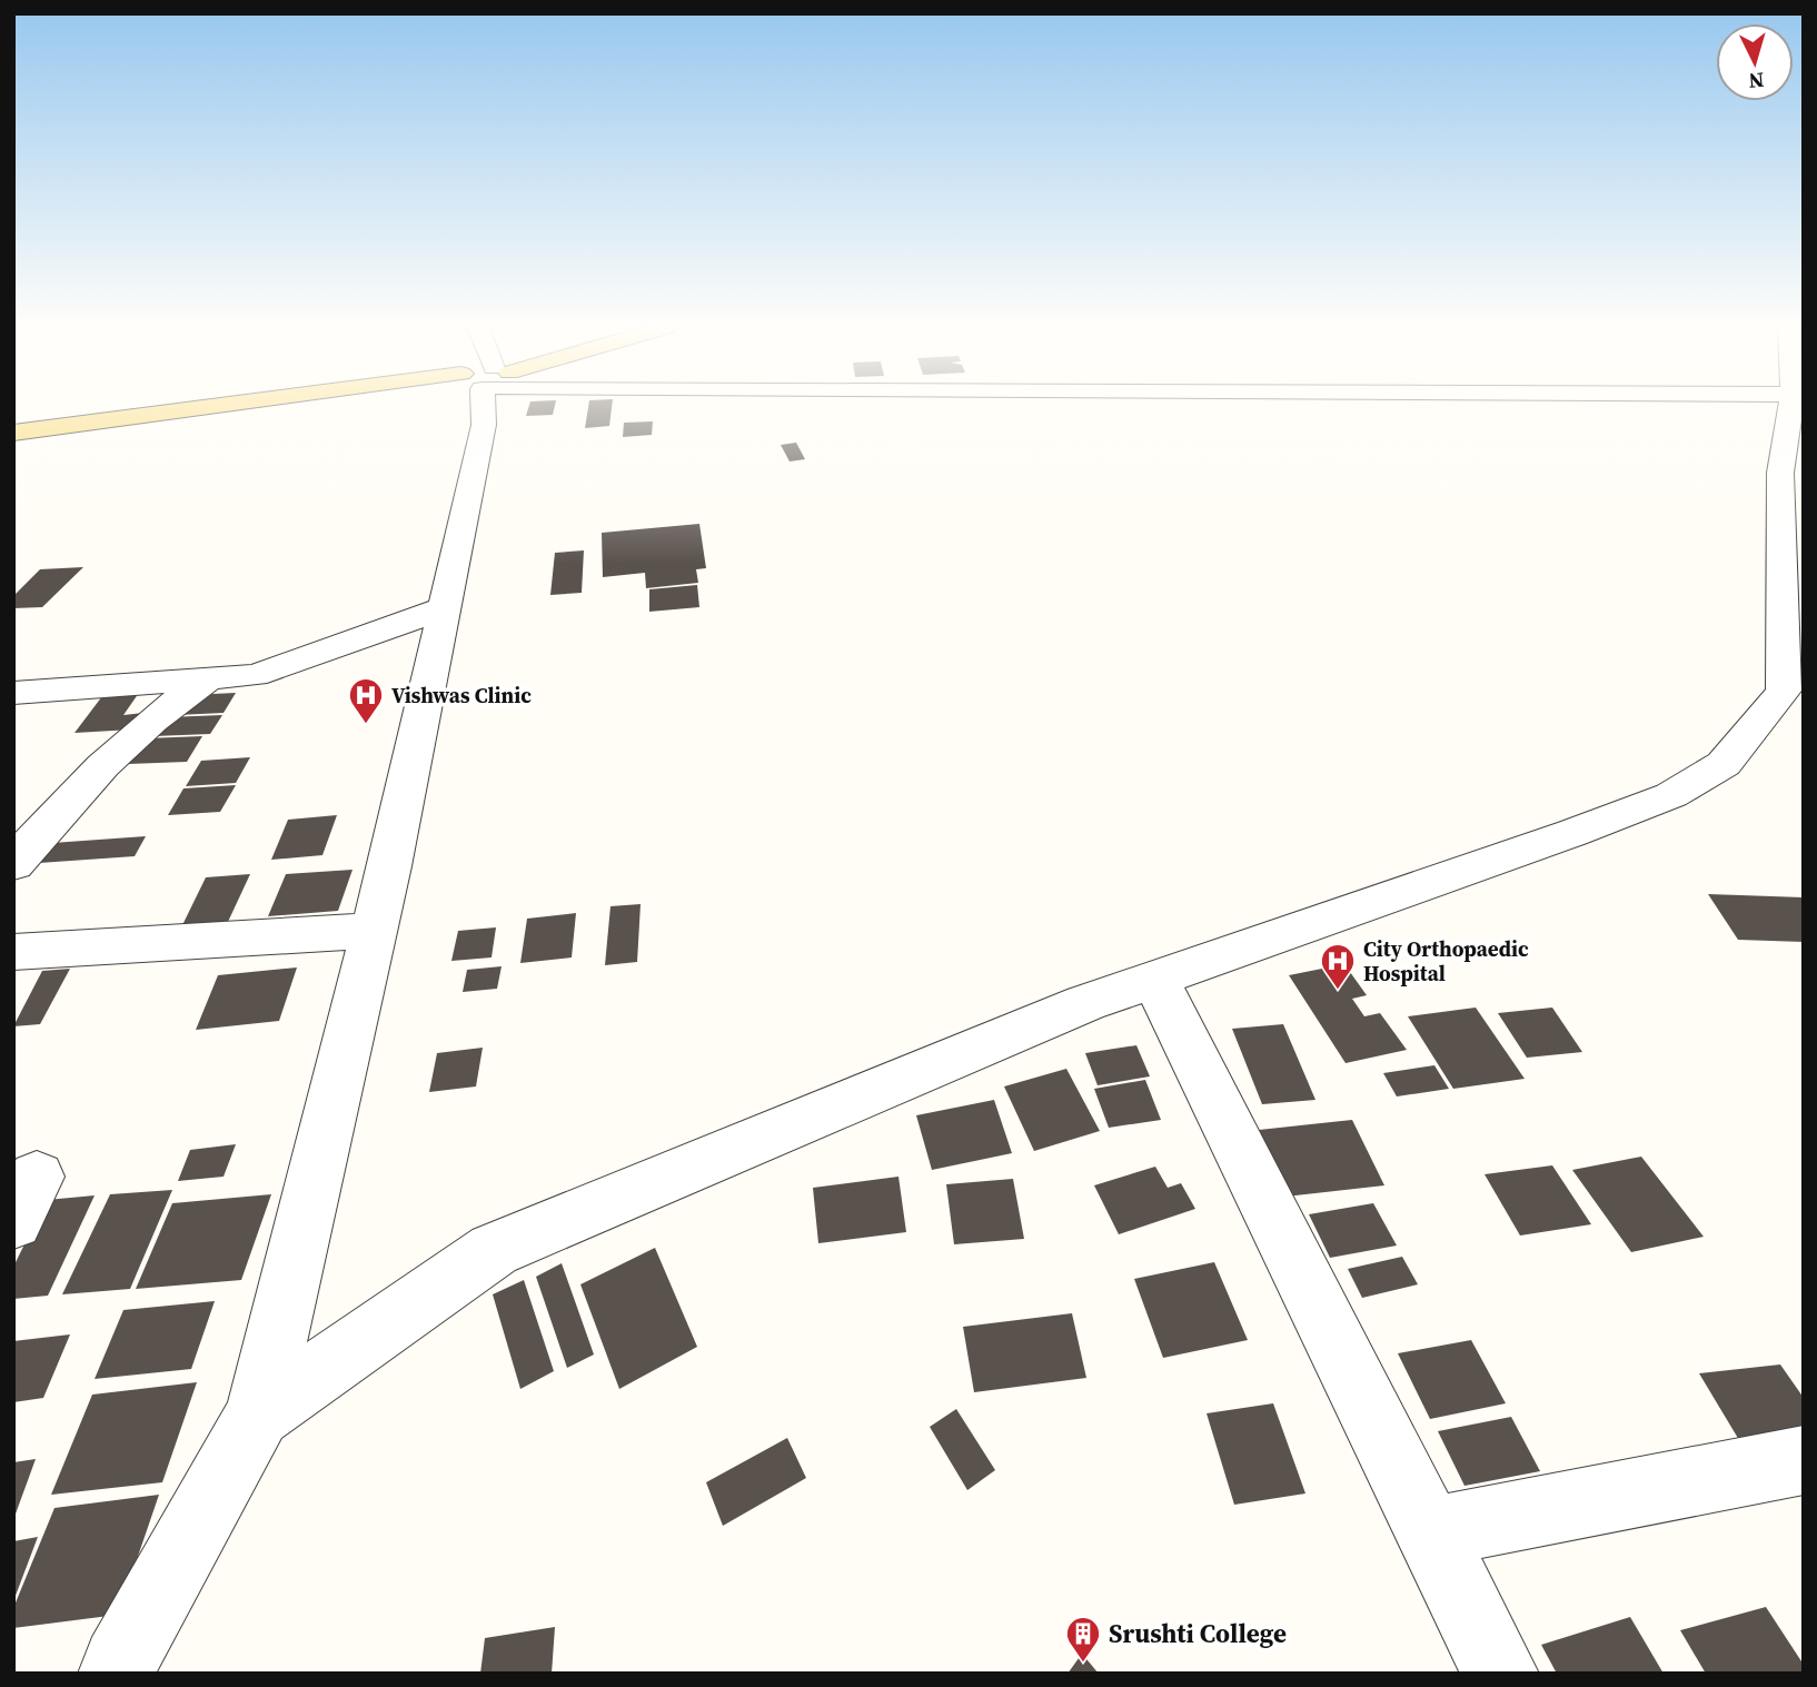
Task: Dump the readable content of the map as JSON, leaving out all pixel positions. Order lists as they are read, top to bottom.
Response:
{
  "places": {
    "hospital": ["Vishwas Clinic", "City Orthopaedic Hospital"],
    "building": ["Srushti College"]
  },
  "north": "bottom"
}
